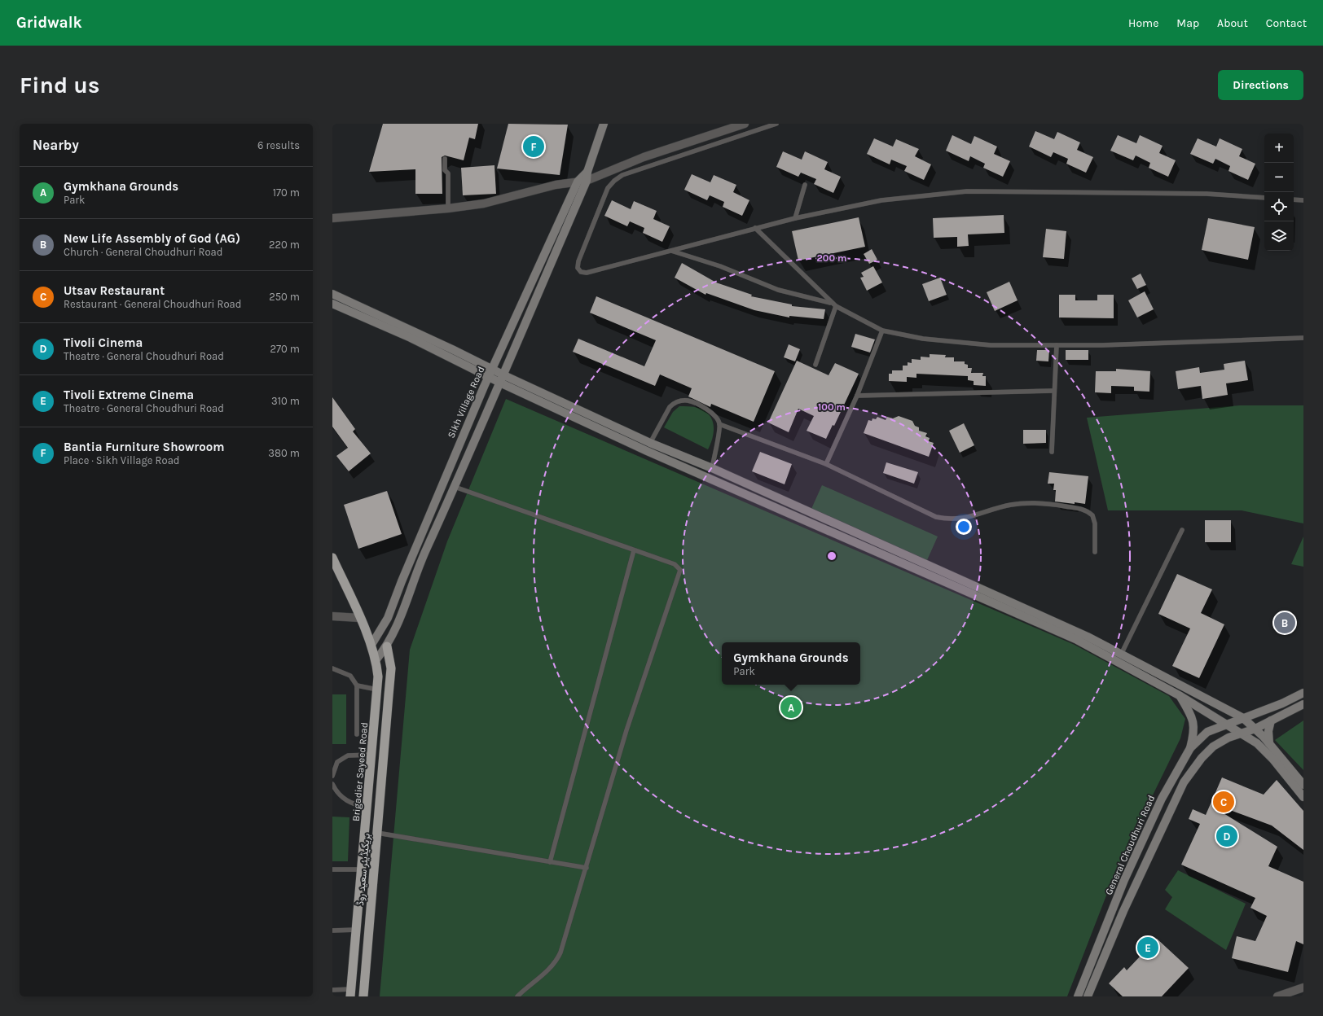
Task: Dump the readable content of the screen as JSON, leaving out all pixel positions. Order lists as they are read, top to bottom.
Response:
{
  "streets": {
    "highway": ["Brigadier Sayeed Road", "بریگیڈیئر سعید روڈ"],
    "main road": ["Sikh Village Road", "General Choudhuri Road"]
  },
  "crossings": [
    ["Sikh Village Road", "Brigadier Sayeed Road"],
    ["Sikh Village Road", "بریگیڈیئر سعید روڈ"]
  ],
  "page": {
    "header": "Gridwalk",
    "nav": [
      "Home",
      "Map",
      "About",
      "Contact"
    ],
    "buttons": "Directions",
    "title": "Find us",
    "heading": ["Nearby", "6 results"],
    "map_buttons": ["+", "−"],
    "pins": [
      "F",
      "B",
      "A",
      "C",
      "D",
      "E"
    ],
    "list": [
      {
        "mark": "A",
        "name": "Gymkhana Grounds",
        "note": "Park",
        "value": "170 m"
      },
      {
        "mark": "B",
        "name": "New Life Assembly of God (AG)",
        "note": "Church · General Choudhuri Road",
        "value": "220 m"
      },
      {
        "mark": "C",
        "name": "Utsav Restaurant",
        "note": "Restaurant · General Choudhuri Road",
        "value": "250 m"
      },
      {
        "mark": "D",
        "name": "Tivoli Cinema",
        "note": "Theatre · General Choudhuri Road",
        "value": "270 m"
      },
      {
        "mark": "E",
        "name": "Tivoli Extreme Cinema",
        "note": "Theatre · General Choudhuri Road",
        "value": "310 m"
      },
      {
        "mark": "F",
        "name": "Bantia Furniture Showroom",
        "note": "Place · Sikh Village Road",
        "value": "380 m"
      }
    ],
    "popup": ["Gymkhana Grounds", "Park"]
  },
  "rings": ["200 m", "100 m"]
}
